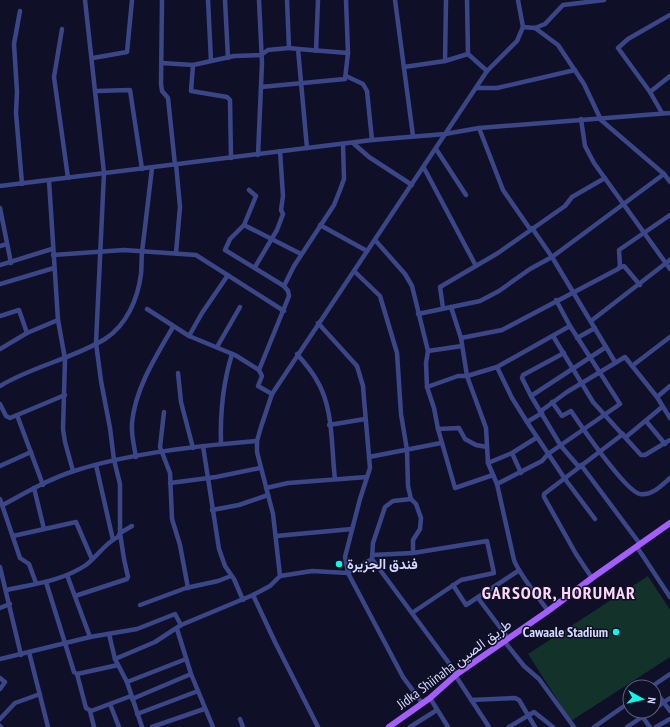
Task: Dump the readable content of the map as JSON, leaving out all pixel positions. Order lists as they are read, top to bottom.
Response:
{
  "streets": {
    "main road": ["Jidka Shiinaha طريق الصين"]
  },
  "districts": ["GARSOOR, HORUMAR"],
  "places": ["فندق الجزيرة", "Cawaale Stadium"],
  "north": "right"
}
